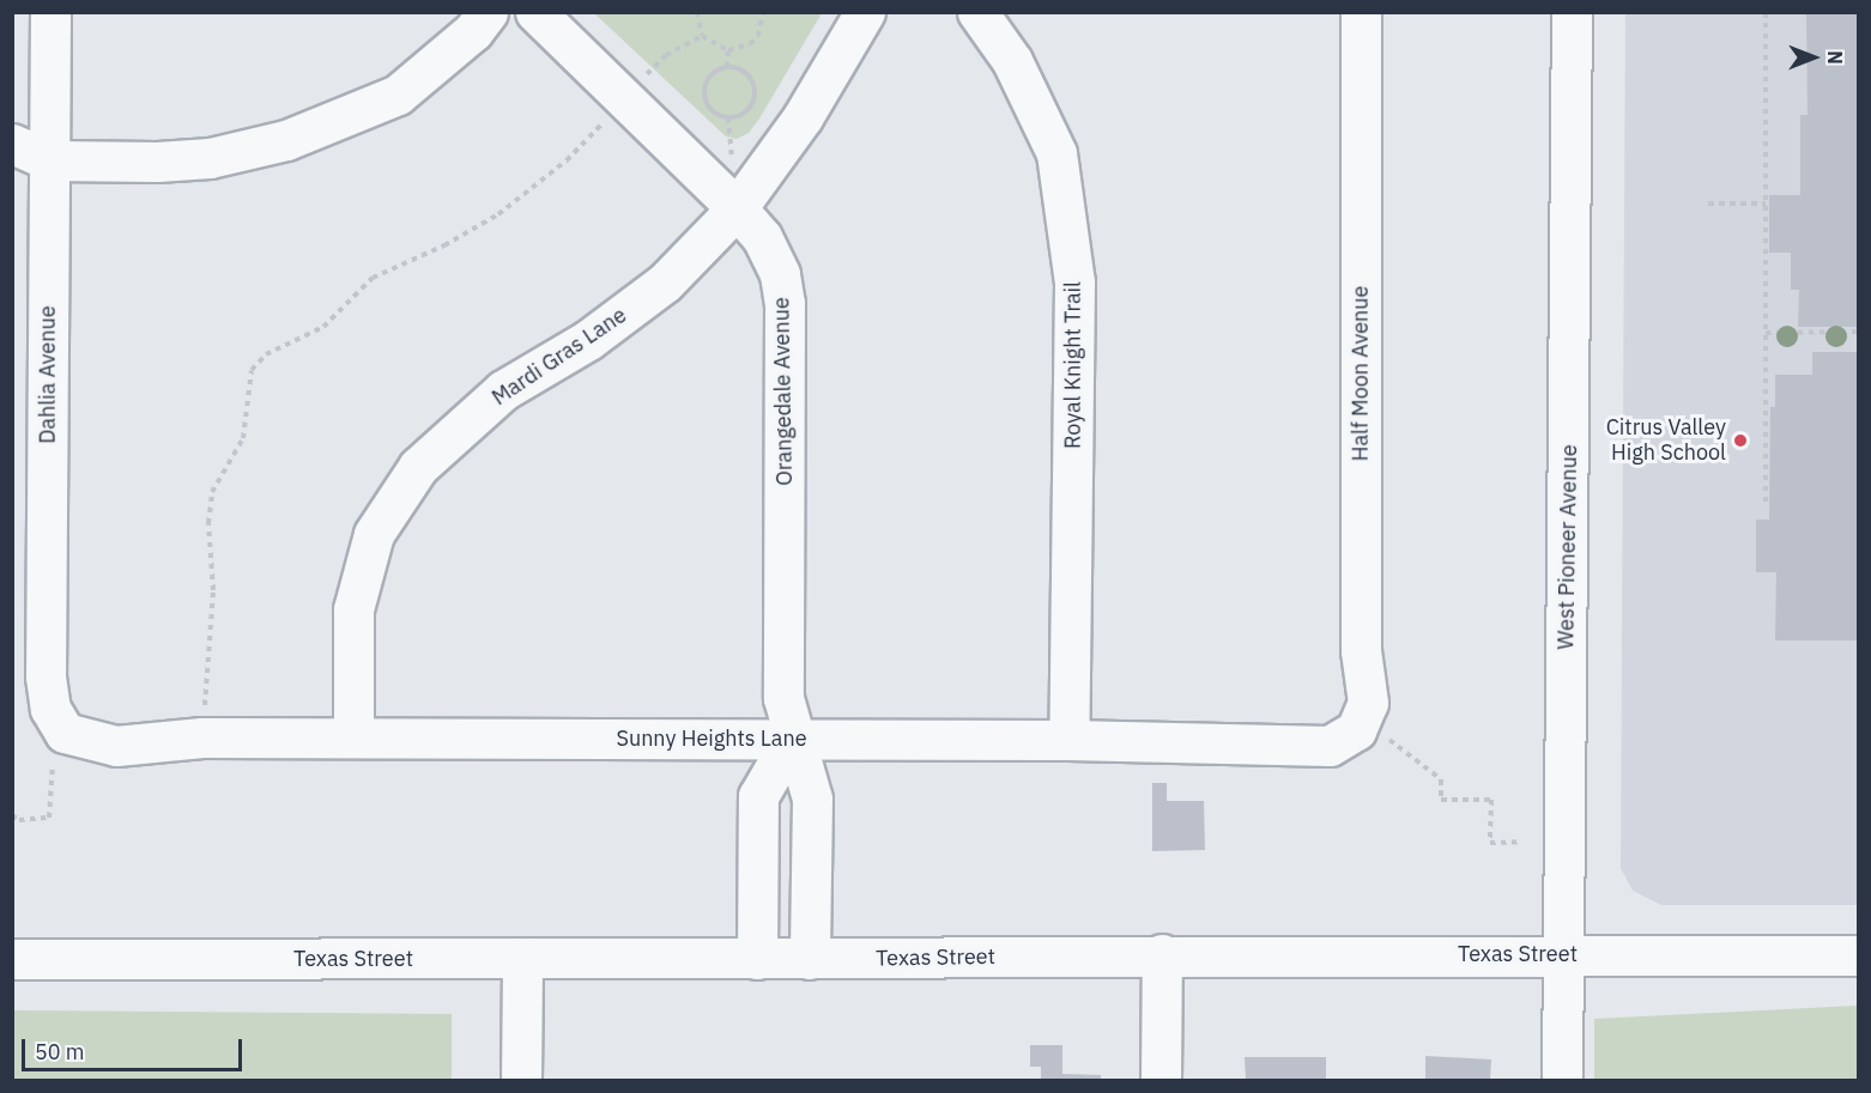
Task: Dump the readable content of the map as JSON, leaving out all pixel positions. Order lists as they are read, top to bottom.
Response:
{
  "streets": {
    "street": [
      "Mardi Gras Lane",
      "Royal Knight Trail",
      "Half Moon Avenue",
      "Dahlia Avenue",
      "Orangedale Avenue",
      "West Pioneer Avenue",
      "Sunny Heights Lane",
      "Texas Street"
    ]
  },
  "crossings": [
    ["Mardi Gras Lane", "Orangedale Avenue"],
    ["Mardi Gras Lane", "Sunny Heights Lane"],
    ["Royal Knight Trail", "Sunny Heights Lane"],
    ["Half Moon Avenue", "Sunny Heights Lane"],
    ["Dahlia Avenue", "Sunny Heights Lane"],
    ["Orangedale Avenue", "Sunny Heights Lane"],
    ["Orangedale Avenue", "Texas Street"],
    ["West Pioneer Avenue", "Texas Street"]
  ],
  "places": ["Citrus Valley High School"],
  "scale_bar": "50 m",
  "north": "right"
}
